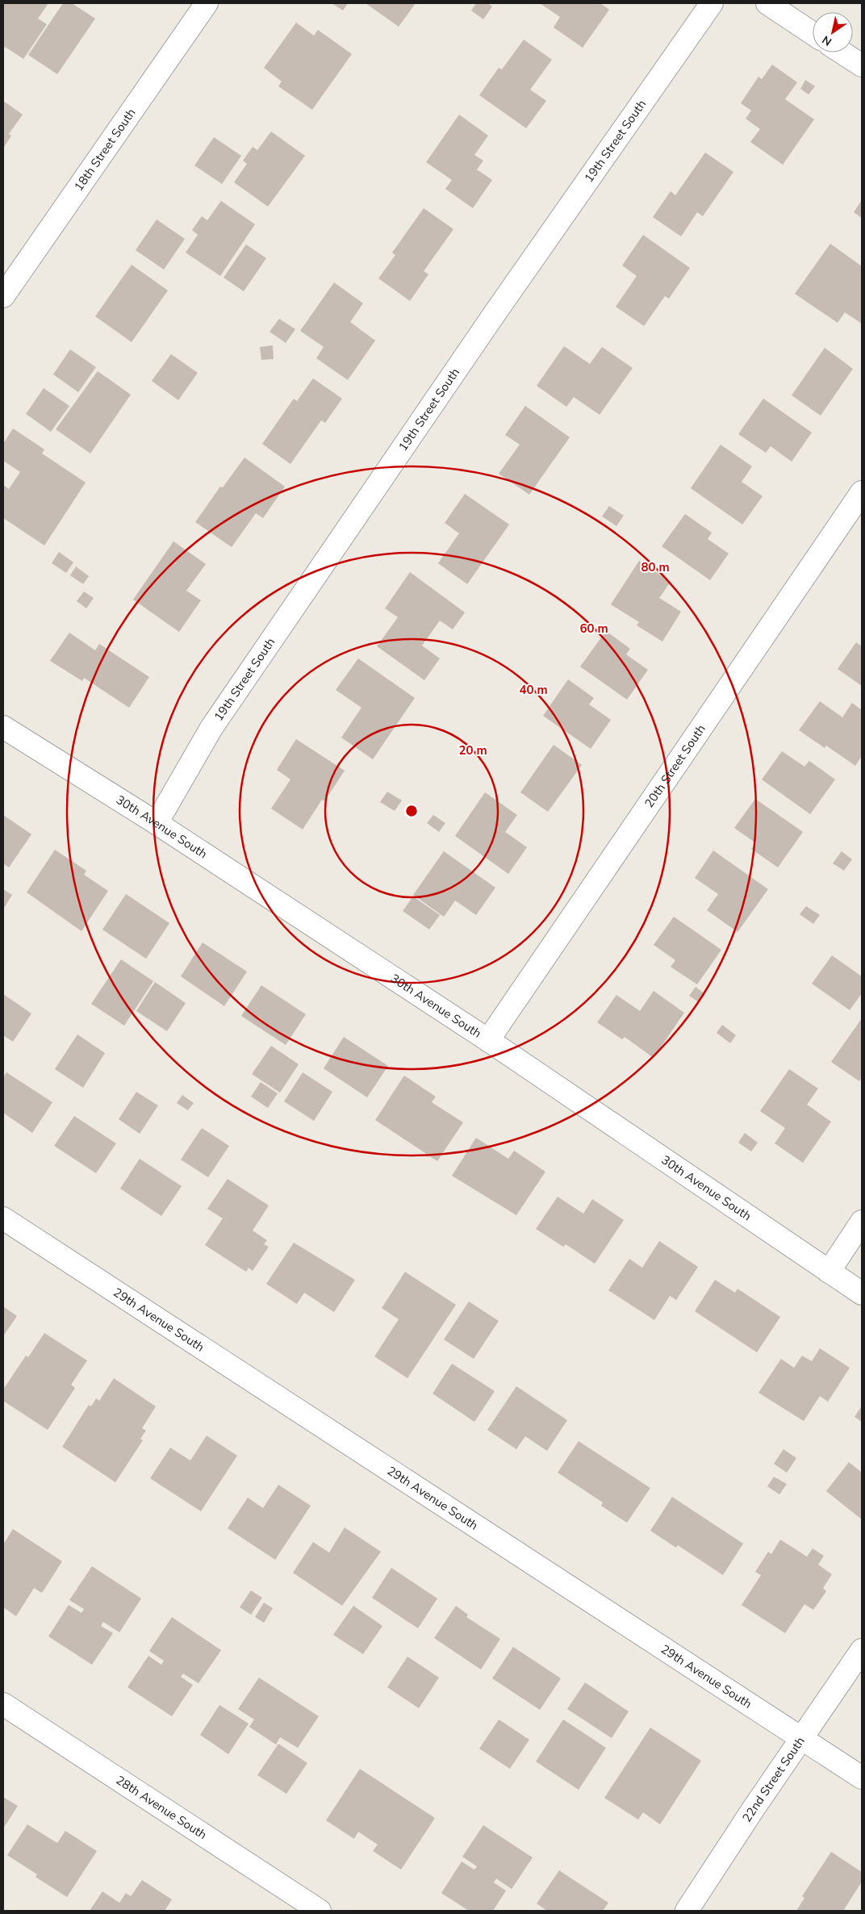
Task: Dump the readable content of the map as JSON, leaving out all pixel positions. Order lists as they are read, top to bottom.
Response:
{
  "streets": {
    "street": [
      "19th Street South",
      "18th Street South",
      "20th Street South",
      "30th Avenue South",
      "29th Avenue South",
      "22nd Street South",
      "28th Avenue South"
    ]
  },
  "crossings": [
    ["19th Street South", "30th Avenue South"],
    ["20th Street South", "30th Avenue South"],
    ["29th Avenue South", "22nd Street South"]
  ],
  "north": "bottom left",
  "rings": [
    "80 m",
    "60 m",
    "40 m",
    "20 m"
  ]
}
